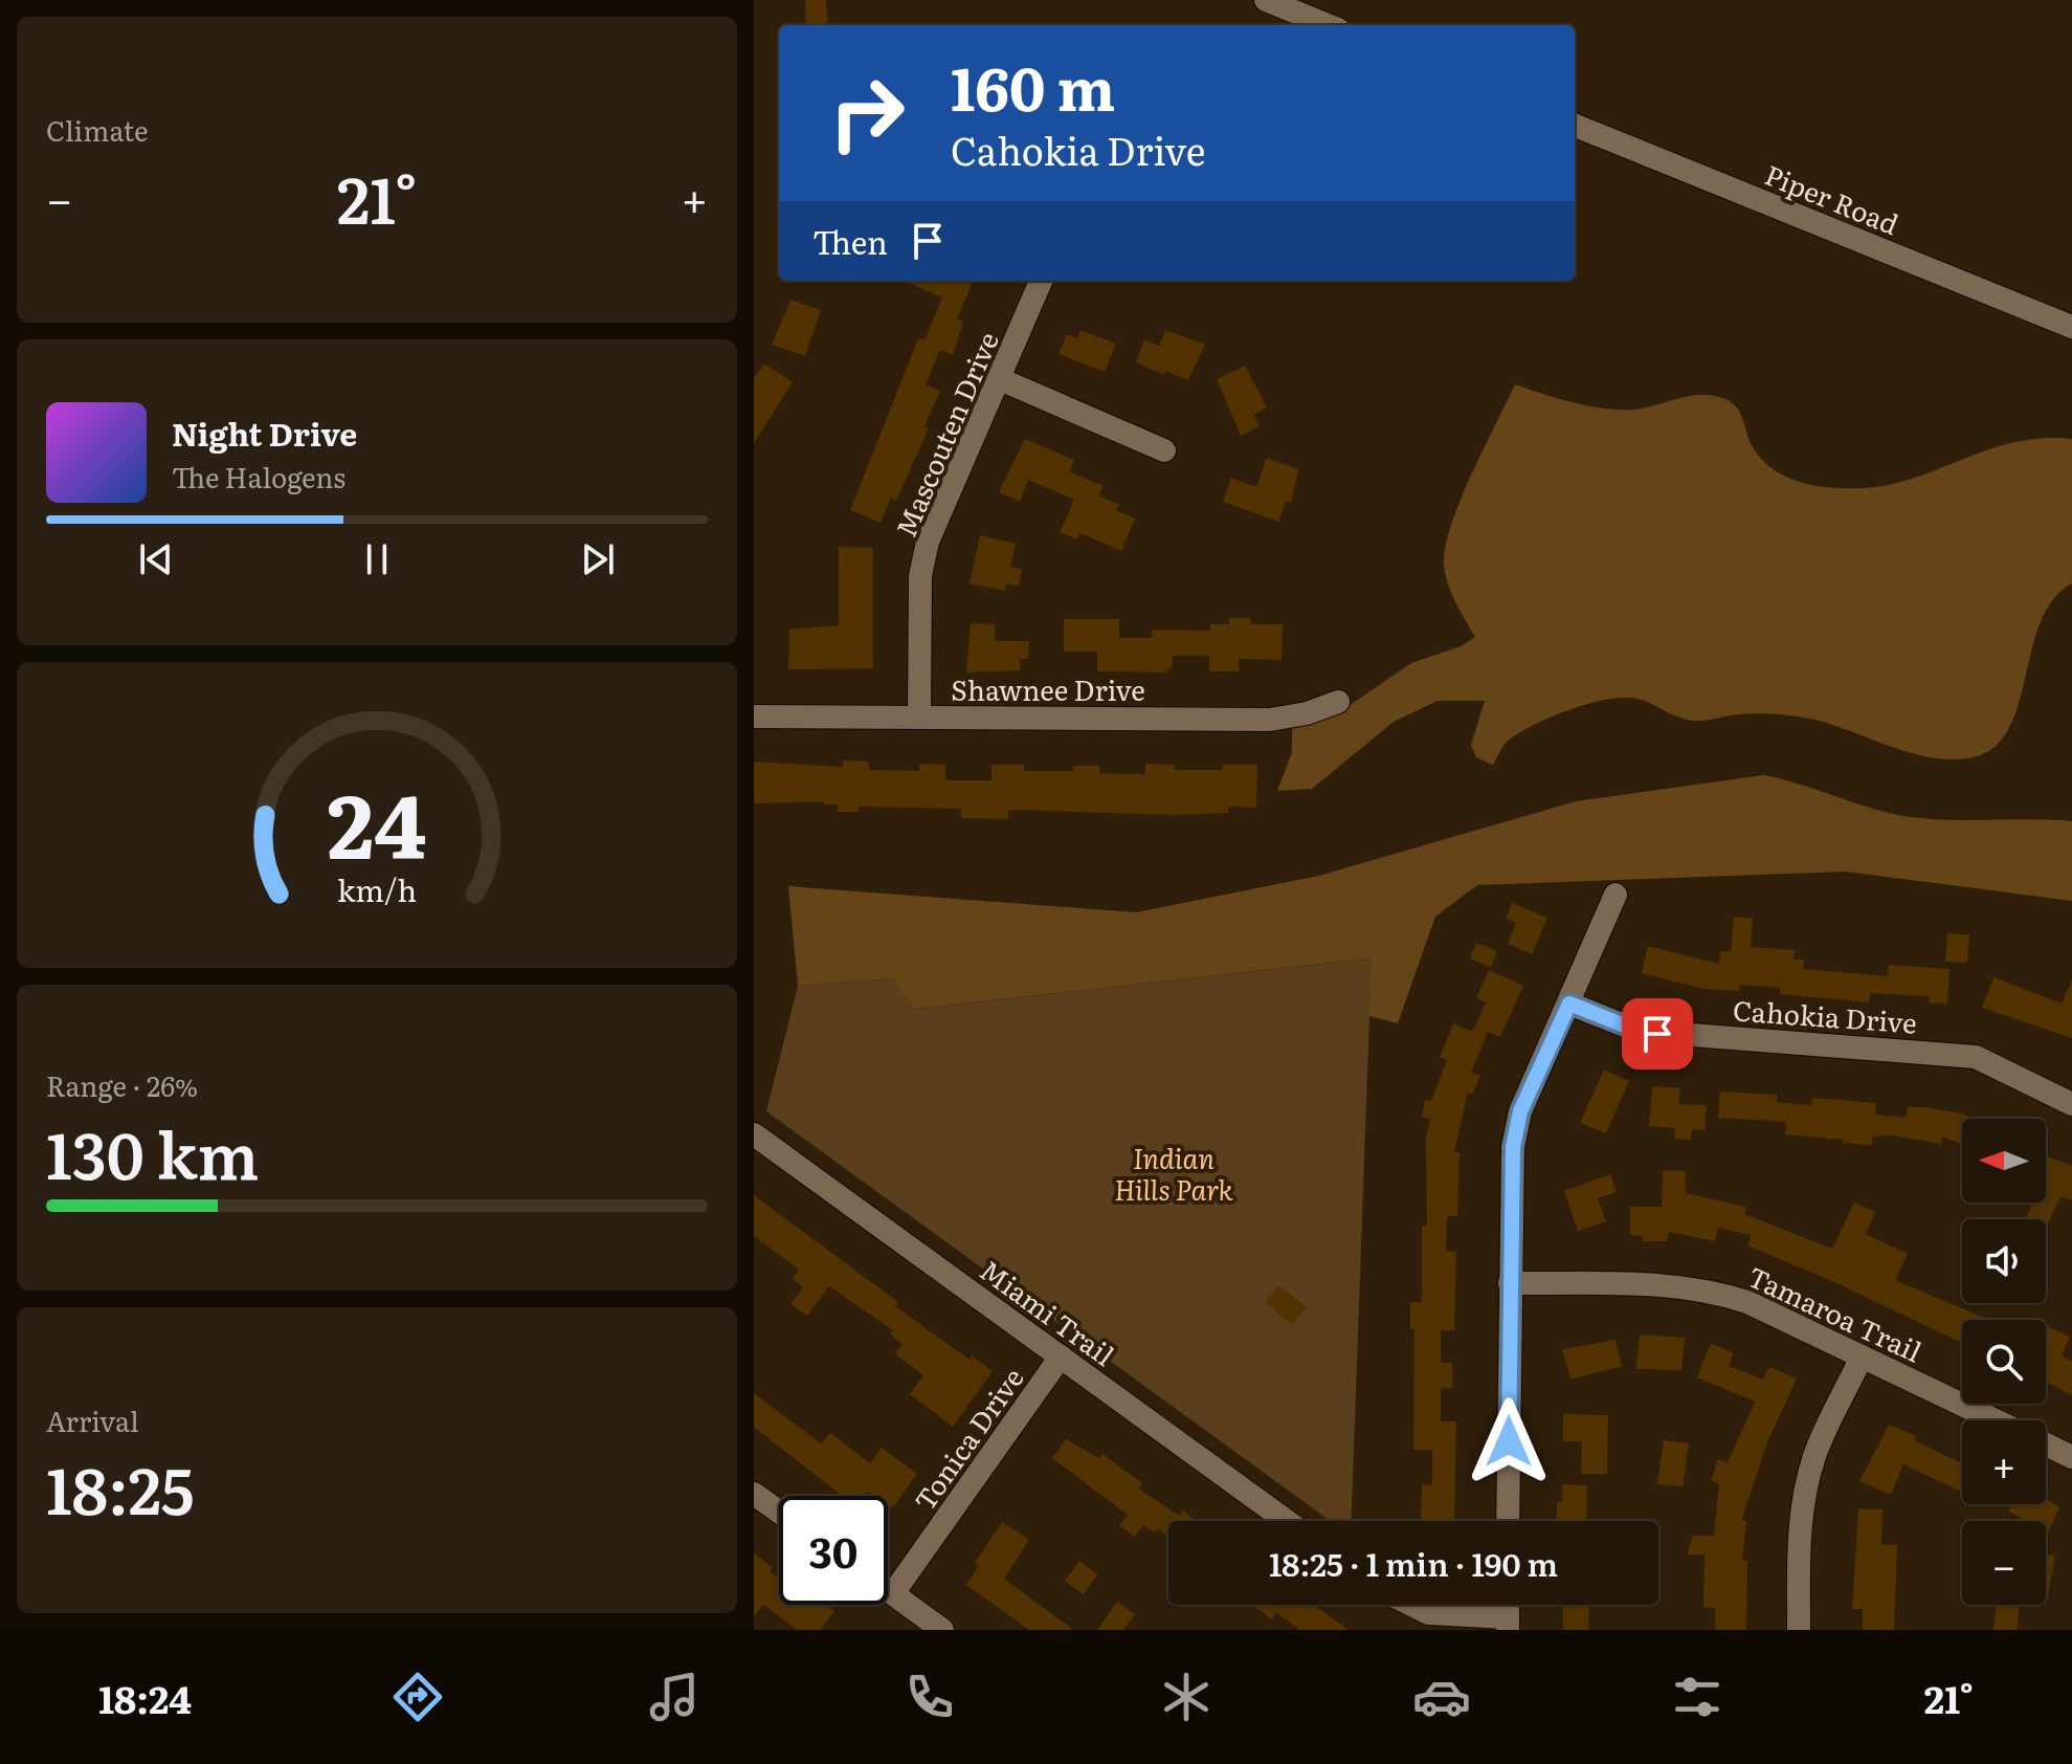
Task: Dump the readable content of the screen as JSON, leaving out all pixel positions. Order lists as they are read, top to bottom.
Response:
{
  "streets": {
    "street": [
      "Piper Road",
      "Mascouten Drive",
      "Shawnee Drive",
      "Cahokia Drive",
      "Miami Trail",
      "Tamaroa Trail",
      "Tonica Drive"
    ]
  },
  "crossings": [
    ["Mascouten Drive", "Shawnee Drive"],
    ["Miami Trail", "Tonica Drive"]
  ],
  "parks": ["Indian Hills Park"],
  "north": "left",
  "page": {
    "tile": [
      "Climate",
      ["Range · 26%", "130 km"],
      ["Arrival", "18:25"]
    ],
    "turn": ["160 m", "Cahokia Drive"],
    "heat": ["−", "21°", "+"],
    "then": "Then",
    "song": ["Night Drive", "The Halogens"],
    "map_buttons": ["+", "−"],
    "limit": "30",
    "trip": "18:25 · 1 min · 190 m",
    "tabs": ["18:24", "21°"],
    "gauge": ["24", "km/h"]
  }
}
